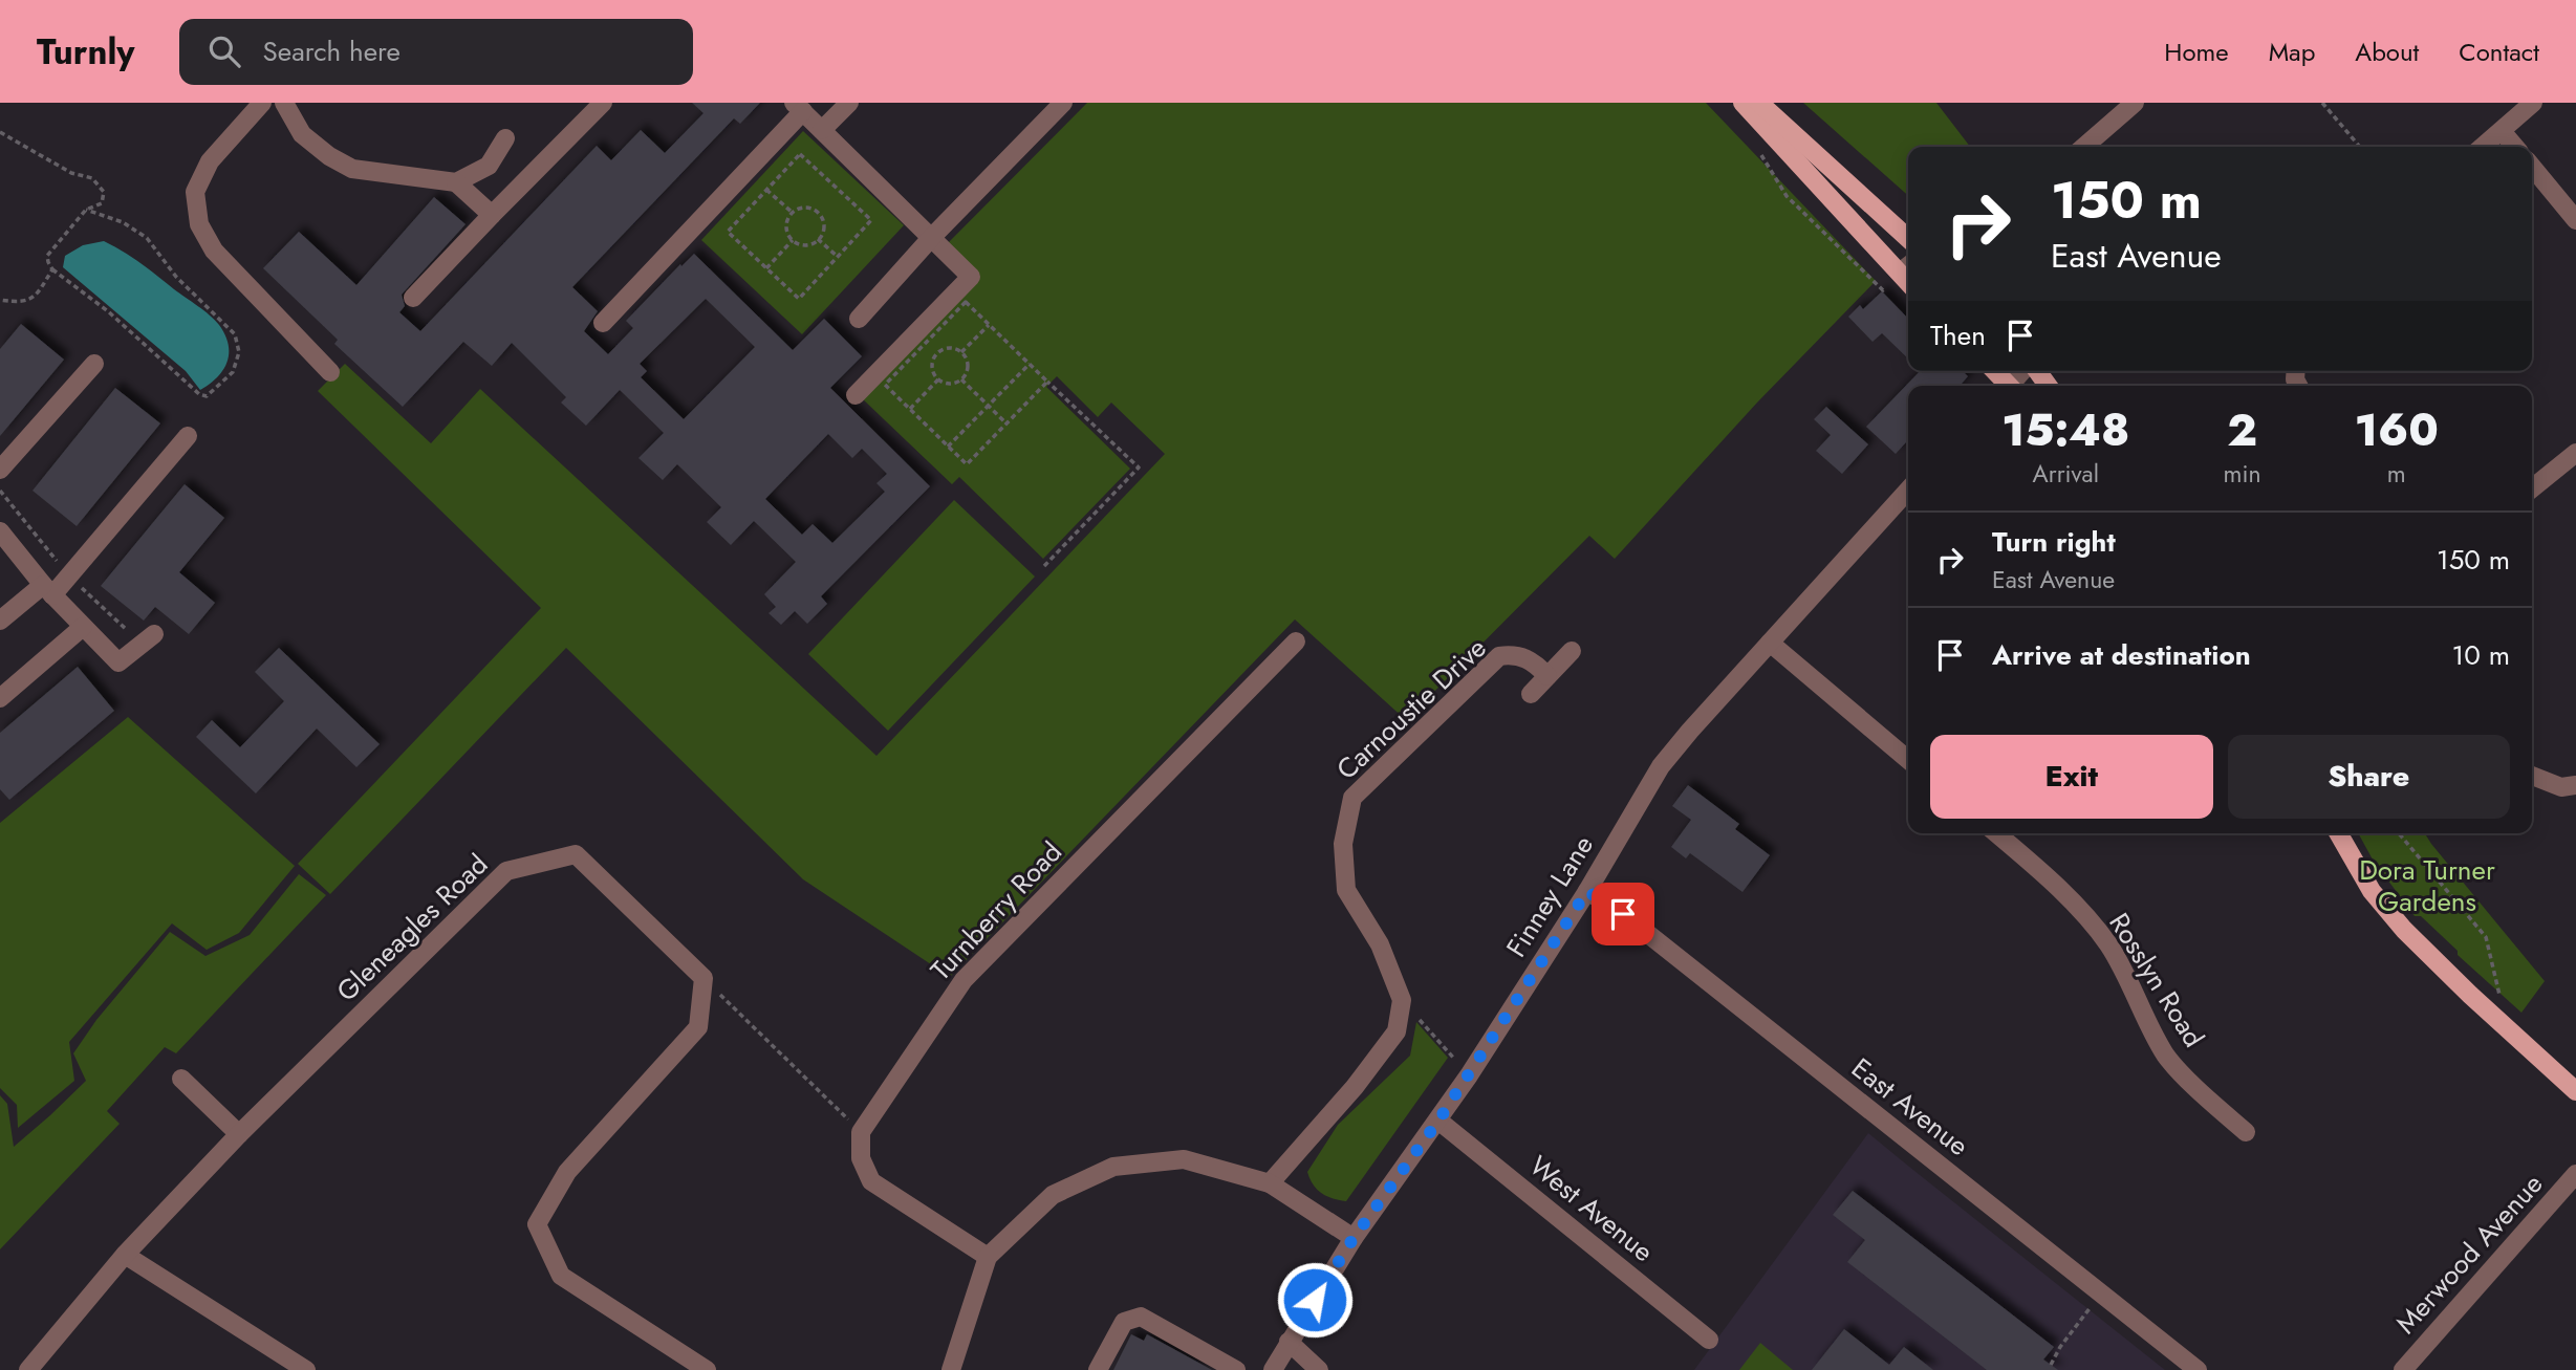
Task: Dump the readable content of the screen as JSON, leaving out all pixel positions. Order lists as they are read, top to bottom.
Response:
{
  "streets": {
    "street": [
      "Carnoustie Drive",
      "Finney Lane",
      "Turnberry Road",
      "Gleneagles Road",
      "Rosslyn Road",
      "East Avenue",
      "West Avenue",
      "Merwood Avenue"
    ]
  },
  "crossings": [
    ["Finney Lane", "East Avenue"],
    ["Finney Lane", "West Avenue"]
  ],
  "parks": ["Dora Turner Gardens"],
  "page": {
    "header": "Turnly",
    "search": "Search here",
    "nav": [
      "Home",
      "Map",
      "About",
      "Contact"
    ],
    "turn": ["150 m", "East Avenue"],
    "then": "Then",
    "eta": [
      "15:48",
      "Arrival",
      "2",
      "min",
      "160",
      "m"
    ],
    "list": [
      {
        "name": "Turn right",
        "note": "East Avenue",
        "value": "150 m"
      },
      {
        "name": "Arrive at destination",
        "value": "10 m"
      }
    ],
    "buttons": ["Exit", "Share"]
  }
}
